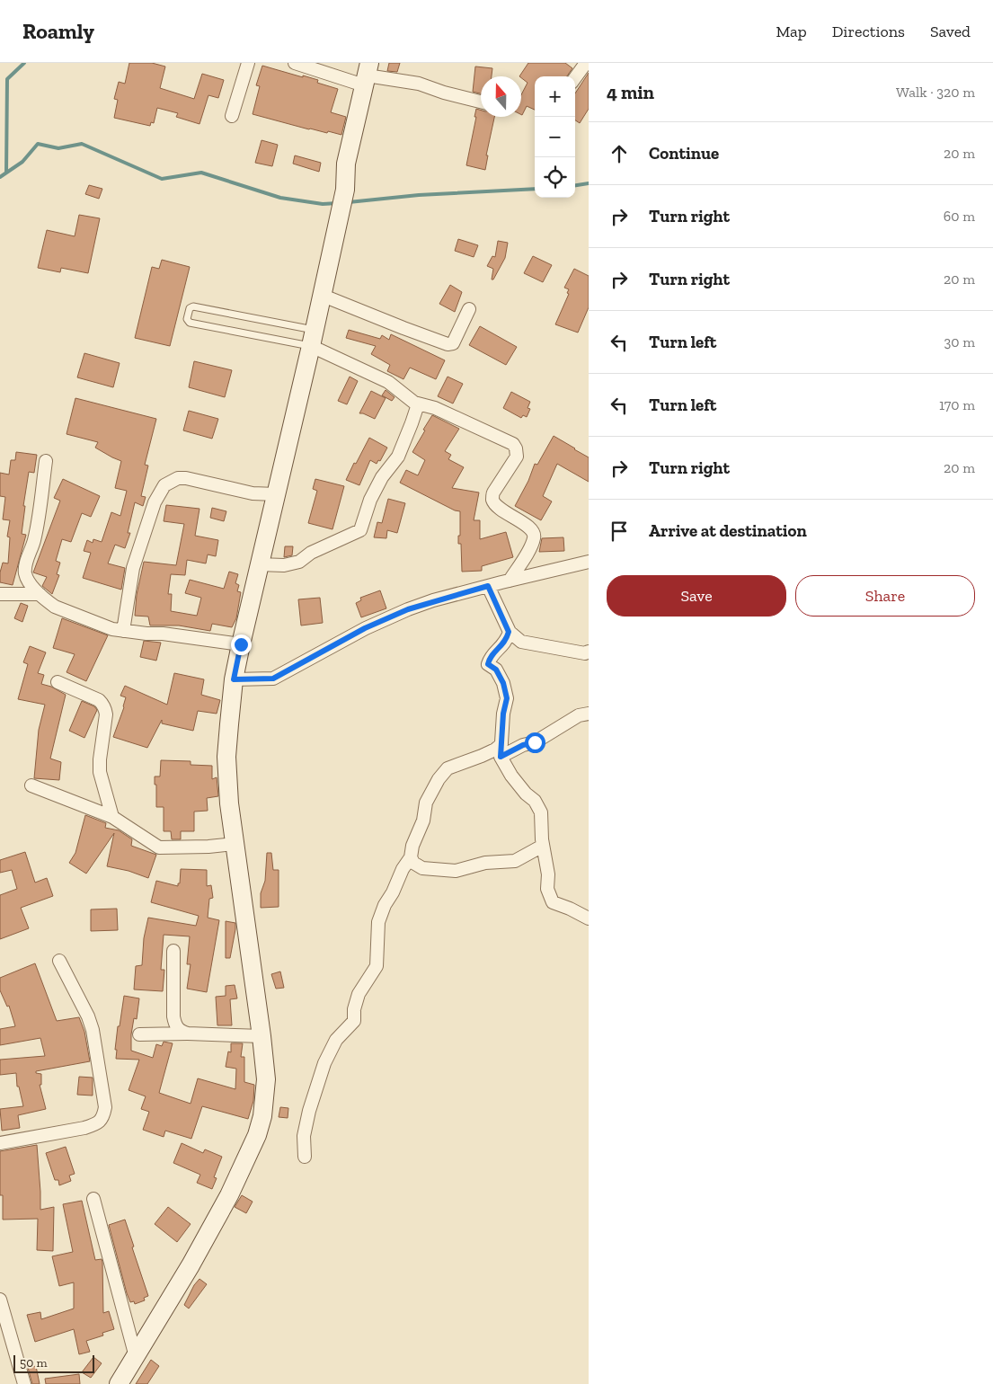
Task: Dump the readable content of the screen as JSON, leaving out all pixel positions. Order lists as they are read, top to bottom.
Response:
{
  "scale_bar": "50 m",
  "north": "top",
  "page": {
    "header": "Roamly",
    "nav": ["Map", "Directions", "Saved"],
    "heading": ["4 min", "Walk · 320 m"],
    "map_buttons": ["+", "−"],
    "list": [
      ["Continue", "20 m"],
      ["Turn right", "60 m"],
      ["Turn right", "20 m"],
      ["Turn left", "30 m"],
      ["Turn left", "170 m"],
      ["Turn right", "20 m"],
      "Arrive at destination"
    ],
    "buttons": ["Save", "Share"],
    "scale": "50 m"
  }
}
